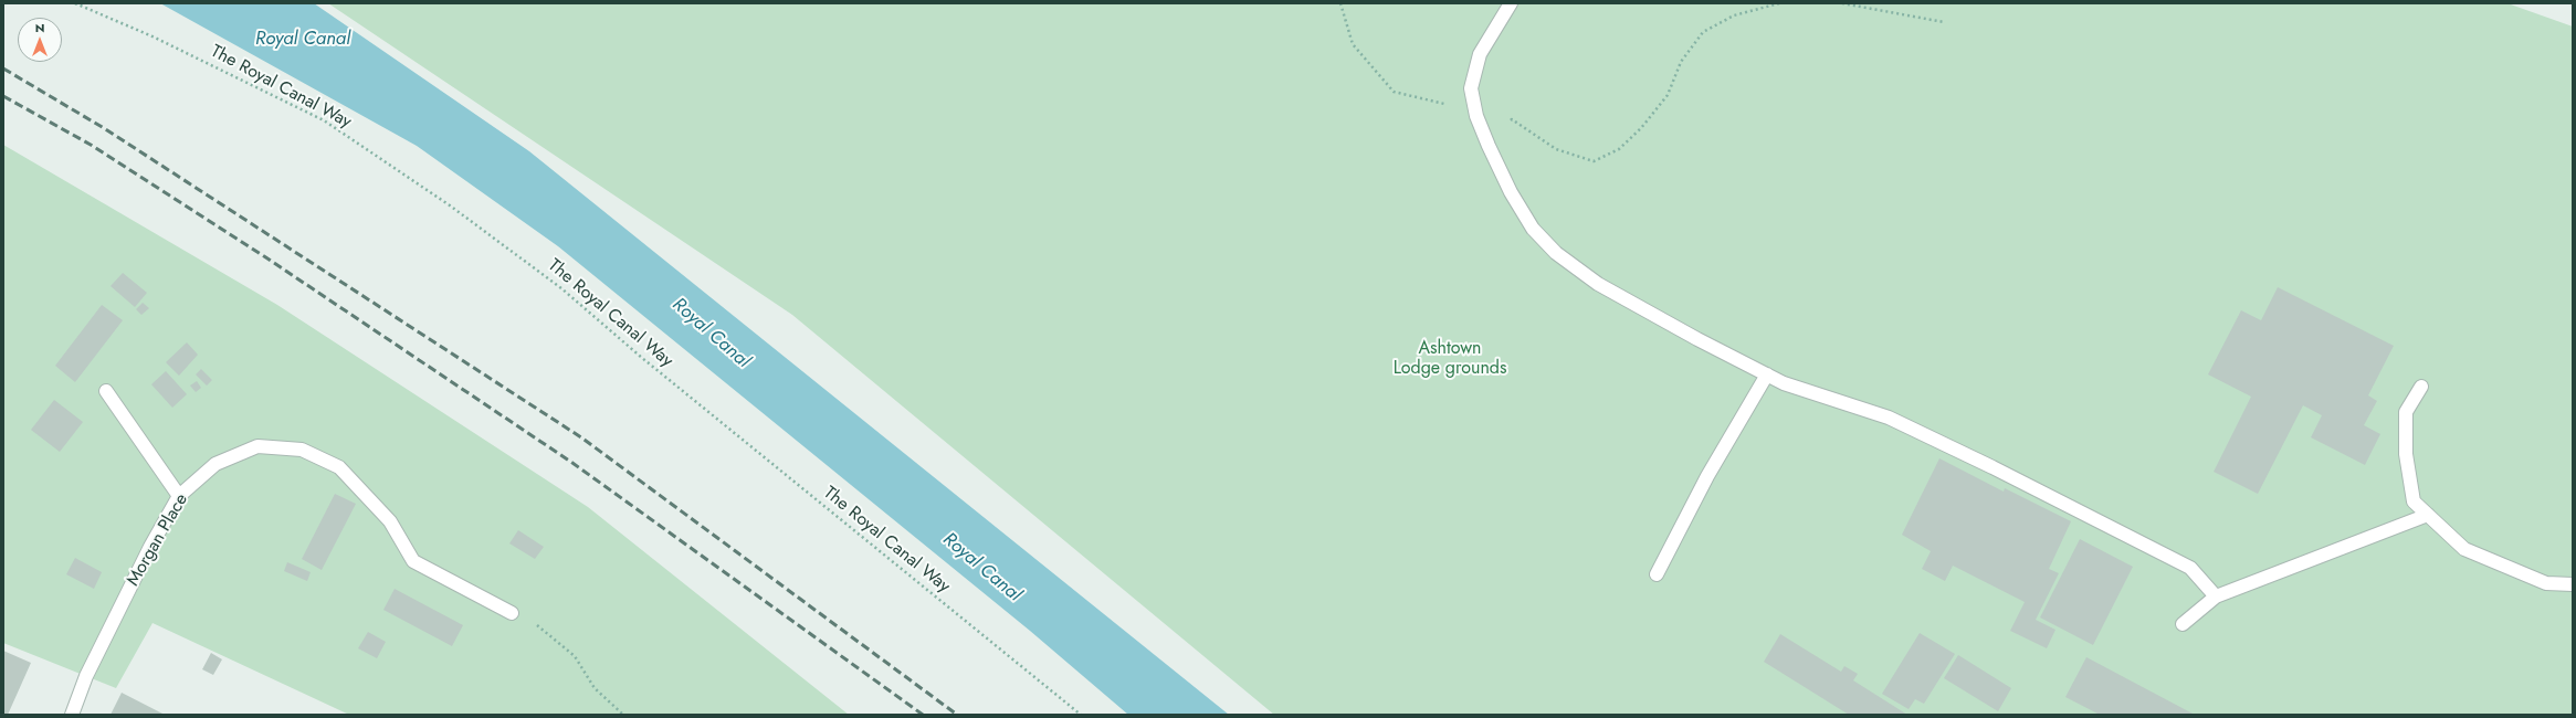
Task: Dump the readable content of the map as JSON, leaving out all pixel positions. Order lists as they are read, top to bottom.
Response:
{
  "streets": {
    "street": ["Morgan Place"],
    "path": ["The Royal Canal Way"]
  },
  "water": ["Royal Canal"],
  "parks": ["Ashtown Lodge grounds"],
  "north": "top"
}
